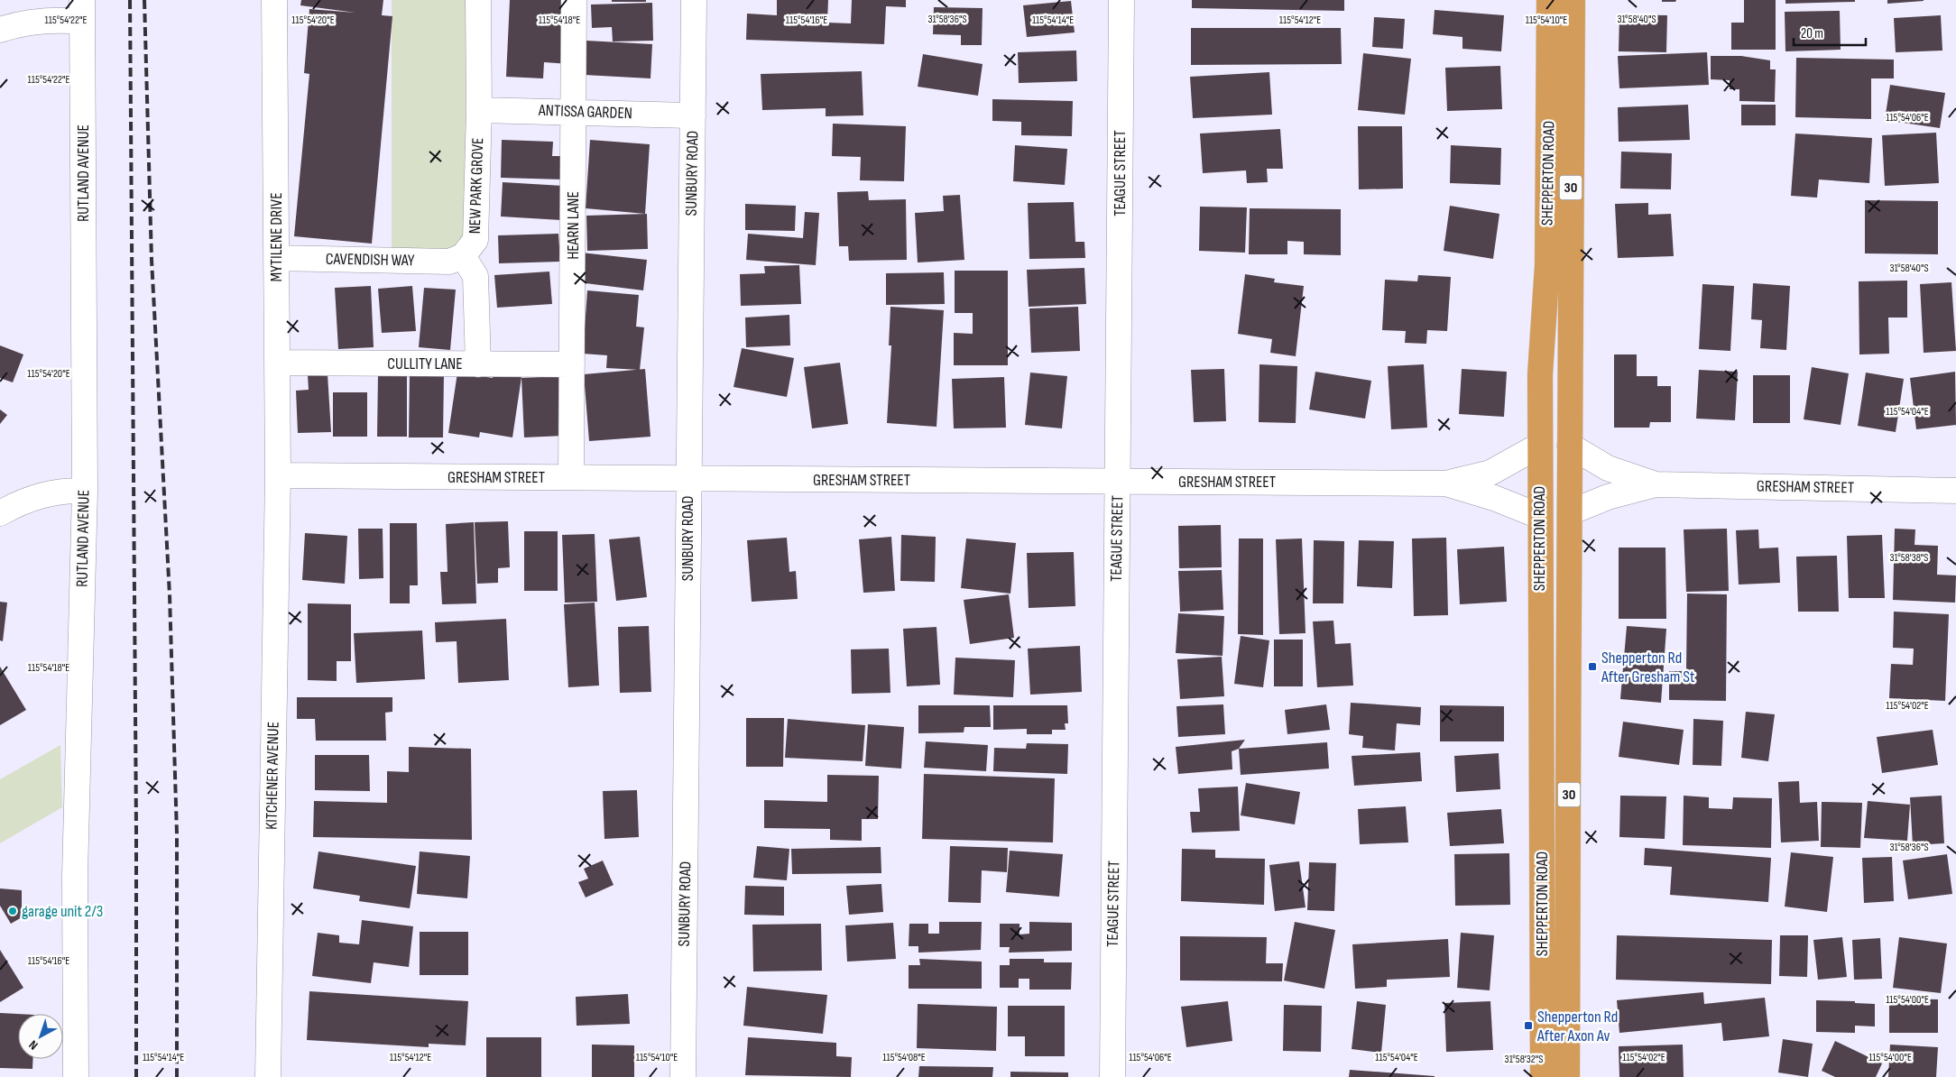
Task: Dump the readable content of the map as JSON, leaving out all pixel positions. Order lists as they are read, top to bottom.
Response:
{
  "streets": {
    "highway": ["SHEPPERTON ROAD", "30"],
    "street": [
      "ANTISSA GARDEN",
      "RUTLAND AVENUE",
      "SUNBURY ROAD",
      "TEAGUE STREET",
      "NEW PARK GROVE",
      "HEARN LANE",
      "MYTILENE DRIVE",
      "CAVENDISH WAY",
      "CULLITY LANE",
      "GRESHAM STREET",
      "KITCHENER AVENUE"
    ]
  },
  "crossings": [
    ["ANTISSA GARDEN", "SUNBURY ROAD"],
    ["ANTISSA GARDEN", "NEW PARK GROVE"],
    ["ANTISSA GARDEN", "HEARN LANE"],
    ["SUNBURY ROAD", "GRESHAM STREET"],
    ["TEAGUE STREET", "GRESHAM STREET"],
    ["SHEPPERTON ROAD", "GRESHAM STREET"],
    ["NEW PARK GROVE", "CAVENDISH WAY"],
    ["NEW PARK GROVE", "CULLITY LANE"],
    ["HEARN LANE", "CULLITY LANE"],
    ["HEARN LANE", "GRESHAM STREET"],
    ["MYTILENE DRIVE", "CAVENDISH WAY"],
    ["MYTILENE DRIVE", "CULLITY LANE"],
    ["MYTILENE DRIVE", "GRESHAM STREET"],
    ["MYTILENE DRIVE", "KITCHENER AVENUE"],
    ["GRESHAM STREET", "KITCHENER AVENUE"]
  ],
  "places": {
    "transit": ["Shepperton Rd After Gresham St", "Shepperton Rd After Axon Av"],
    "other": ["garage unit 2/3"]
  },
  "scale_bar": "20 m",
  "north": "bottom left",
  "coordinates": [
    "31°58'40\"S",
    "31°58'36\"S",
    "115°54'22\"E",
    "115°54'20\"E",
    "115°54'18\"E",
    "115°54'16\"E",
    "115°54'14\"E",
    "115°54'12\"E",
    "115°54'10\"E",
    "115°54'06\"E",
    "115°54'04\"E",
    "31°58'38\"S",
    "115°54'02\"E",
    "115°54'00\"E",
    "115°54'08\"E",
    "31°58'32\"S"
  ]
}
